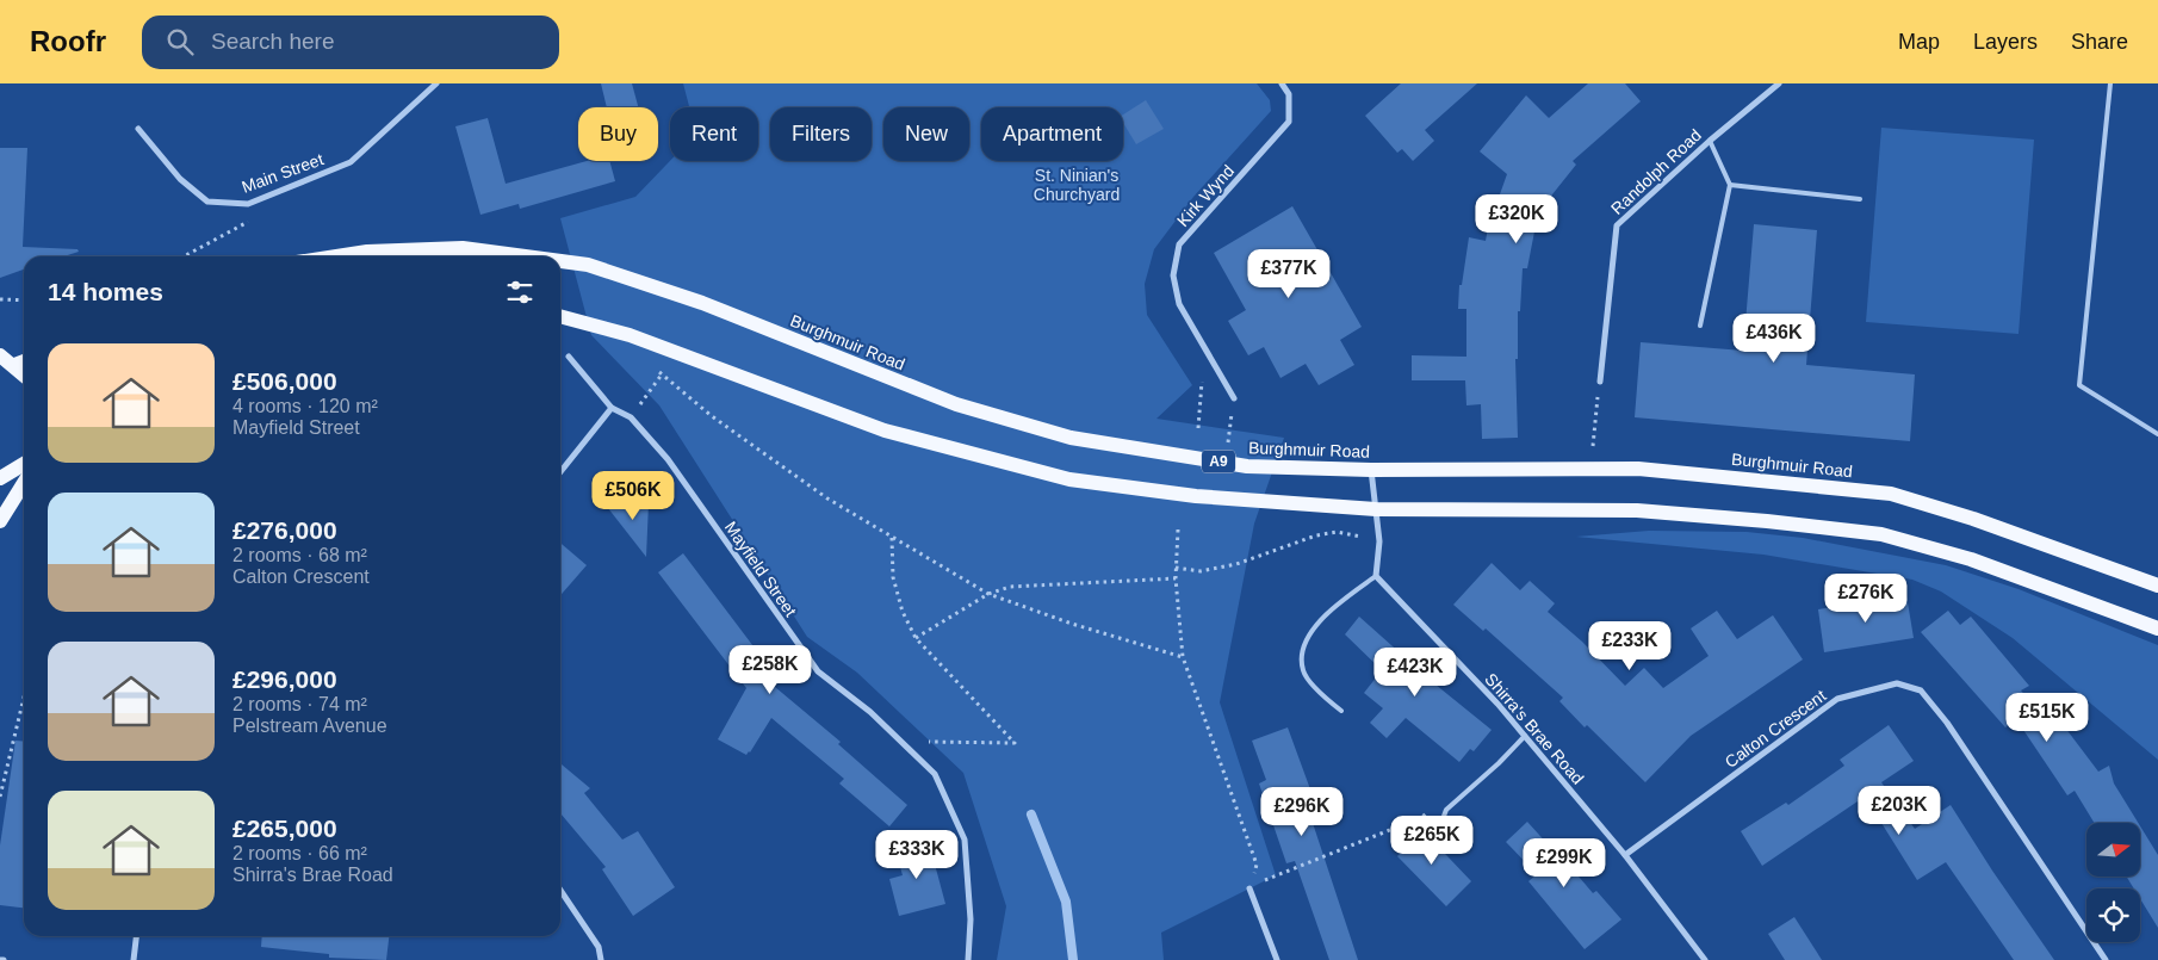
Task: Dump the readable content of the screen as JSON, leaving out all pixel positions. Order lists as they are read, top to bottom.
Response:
{
  "streets": {
    "main road": ["Burghmuir Road", "A9"],
    "street": [
      "Randolph Road",
      "Main Street",
      "Kirk Wynd",
      "Mayfield Street",
      "Shirra's Brae Road",
      "Calton Crescent"
    ]
  },
  "crossings": [
    ["Shirra's Brae Road", "Calton Crescent"]
  ],
  "parks": ["St. Ninian's Churchyard"],
  "north": "right",
  "page": {
    "header": "Roofr",
    "search": "Search here",
    "nav": ["Map", "Layers", "Share"],
    "chip": [
      "Buy",
      "Rent",
      "Filters",
      "New",
      "Apartment"
    ],
    "price": [
      "£320K",
      "£377K",
      "£436K",
      "£506K",
      "£276K",
      "£233K",
      "£258K",
      "£423K",
      "£515K",
      "£203K",
      "£296K",
      "£265K",
      "£333K",
      "£299K"
    ],
    "heading": "14 homes",
    "list": [
      {
        "name": "£506,000",
        "note": "4 rooms · 120 m² · Mayfield Street"
      },
      {
        "name": "£276,000",
        "note": "2 rooms · 68 m² · Calton Crescent"
      },
      {
        "name": "£296,000",
        "note": "2 rooms · 74 m² · Pelstream Avenue"
      },
      {
        "name": "£265,000",
        "note": "2 rooms · 66 m² · Shirra's Brae Road"
      }
    ]
  }
}
